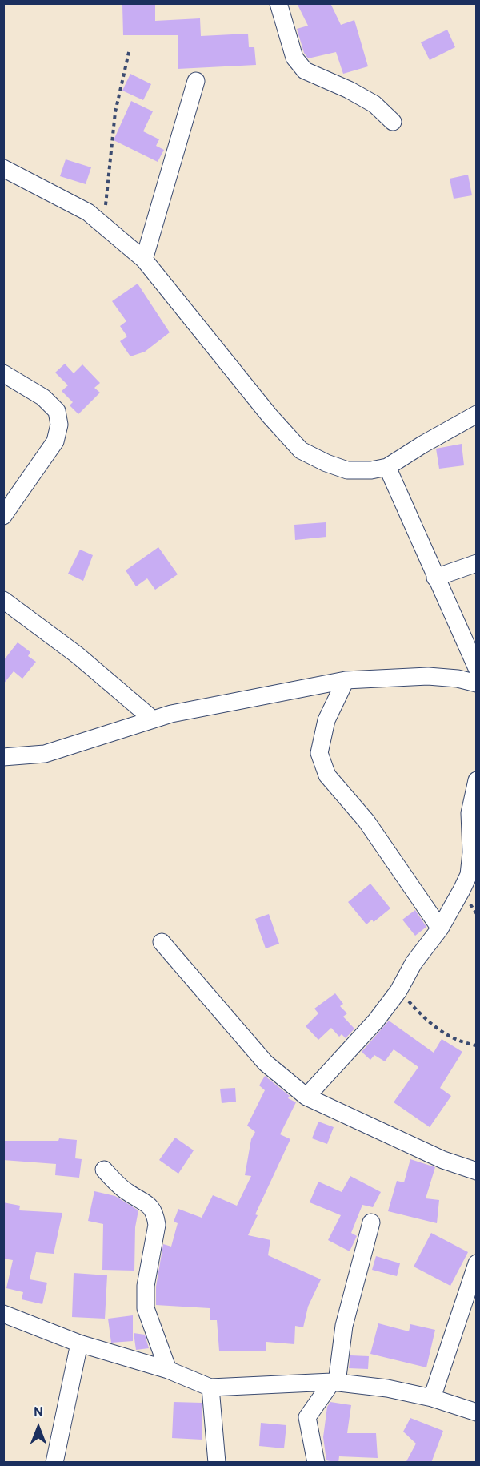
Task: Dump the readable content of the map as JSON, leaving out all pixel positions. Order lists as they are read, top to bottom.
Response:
{
  "north": "top"
}
